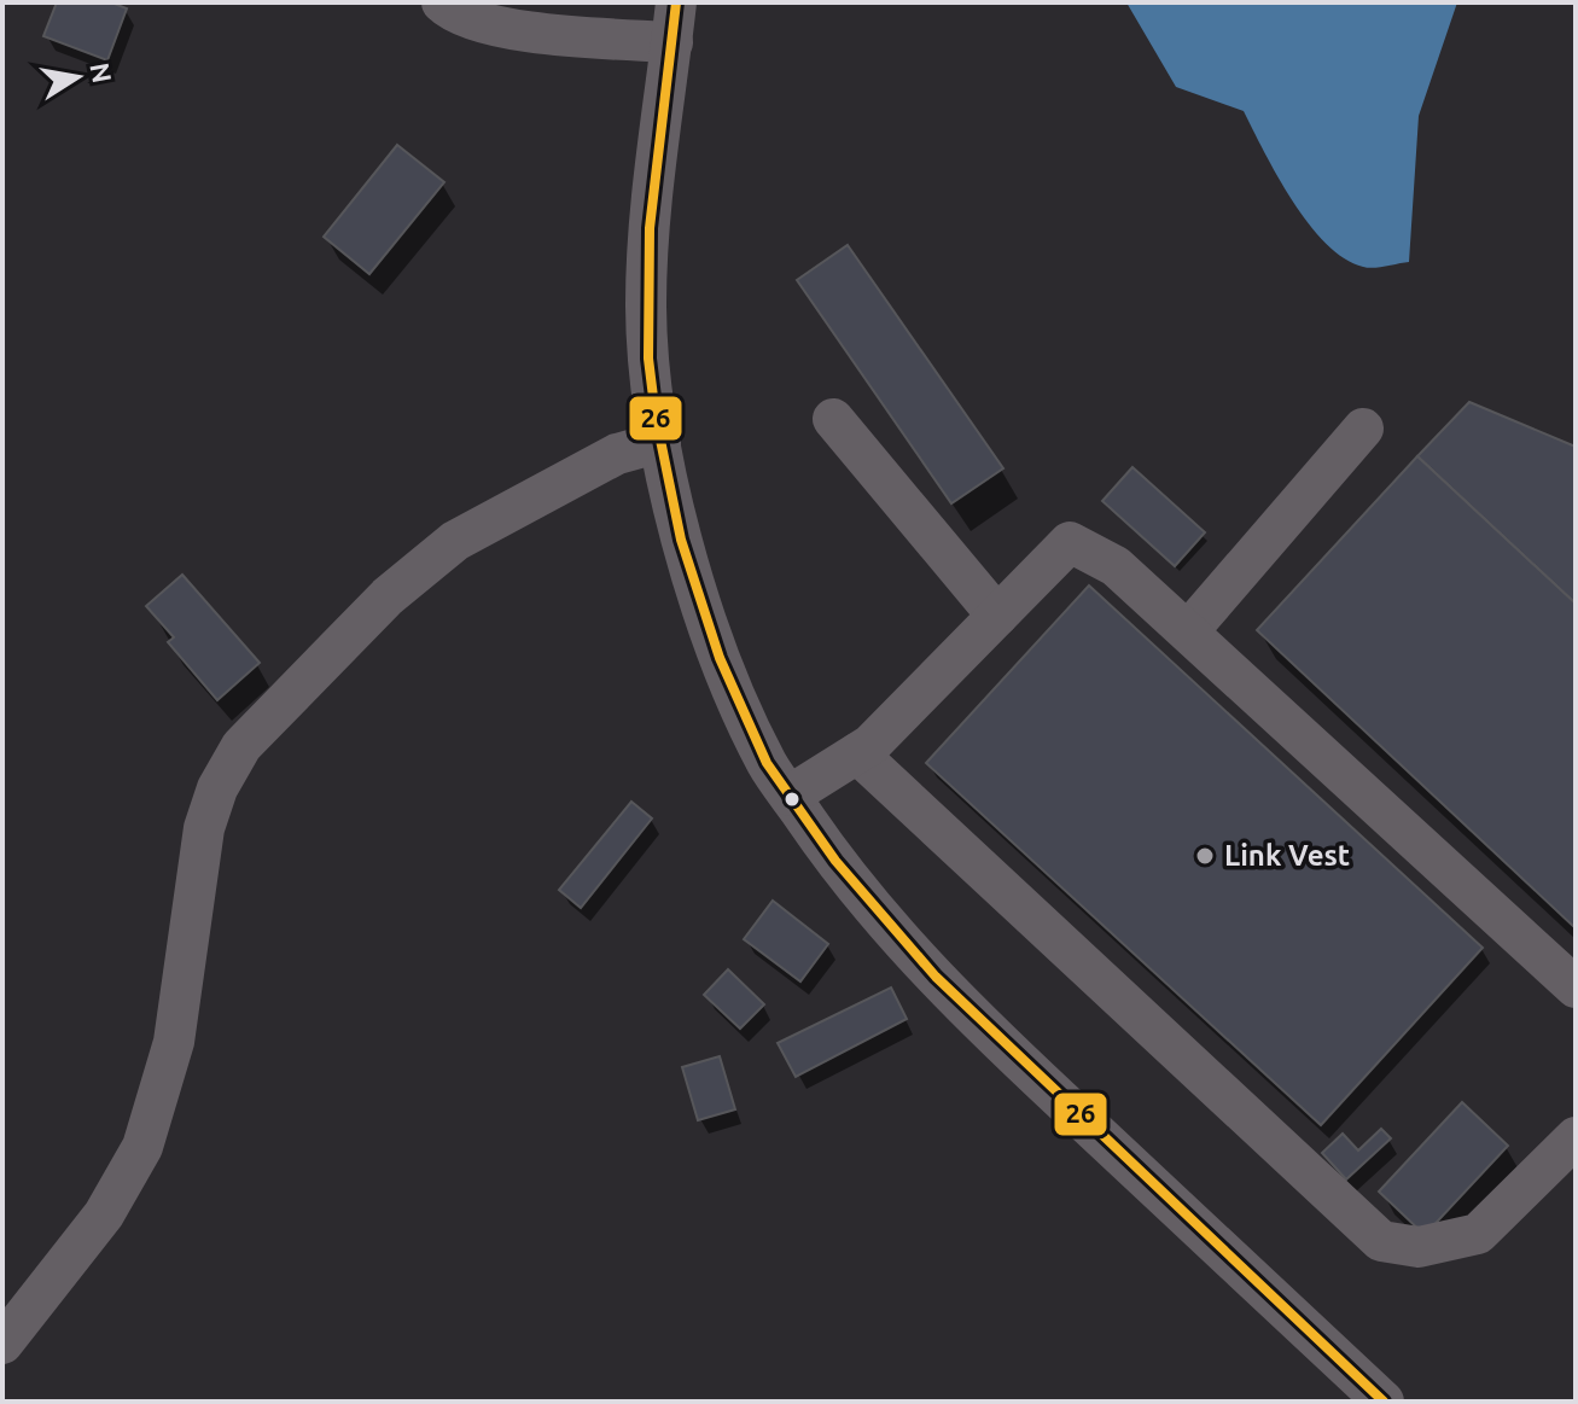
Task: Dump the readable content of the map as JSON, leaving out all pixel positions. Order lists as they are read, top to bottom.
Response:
{
  "places": ["Link Vest"],
  "lines": ["transit line 26"],
  "north": "right"
}
